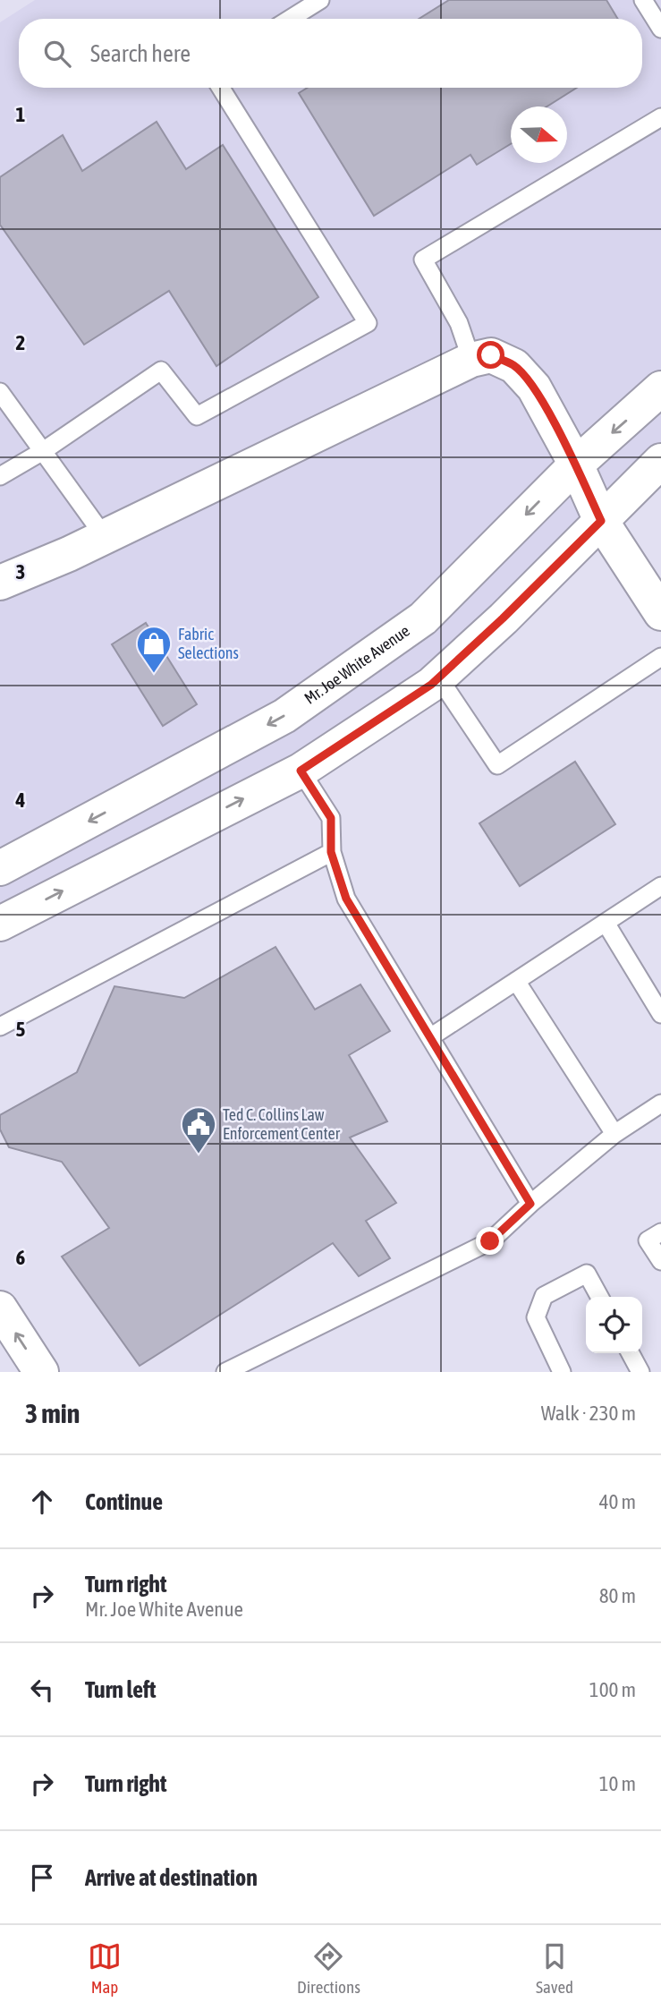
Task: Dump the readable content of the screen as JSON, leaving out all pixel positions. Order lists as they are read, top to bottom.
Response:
{
  "streets": {
    "main road": ["Mr. Joe White Avenue"]
  },
  "places": {
    "shop": ["Fabric Selections"],
    "public building": ["Ted C. Collins Law Enforcement Center"]
  },
  "north": "right",
  "page": {
    "search": "Search here",
    "heading": ["3 min", "Walk · 230 m"],
    "list": [
      ["Continue", "40 m"],
      ["Turn right", "Mr. Joe White Avenue", "80 m"],
      ["Turn left", "100 m"],
      ["Turn right", "10 m"],
      "Arrive at destination"
    ],
    "nav": ["Map", "Directions", "Saved"]
  },
  "grid": {
    "rows": [
      "1",
      "2",
      "3",
      "4",
      "5",
      "6"
    ]
  }
}
